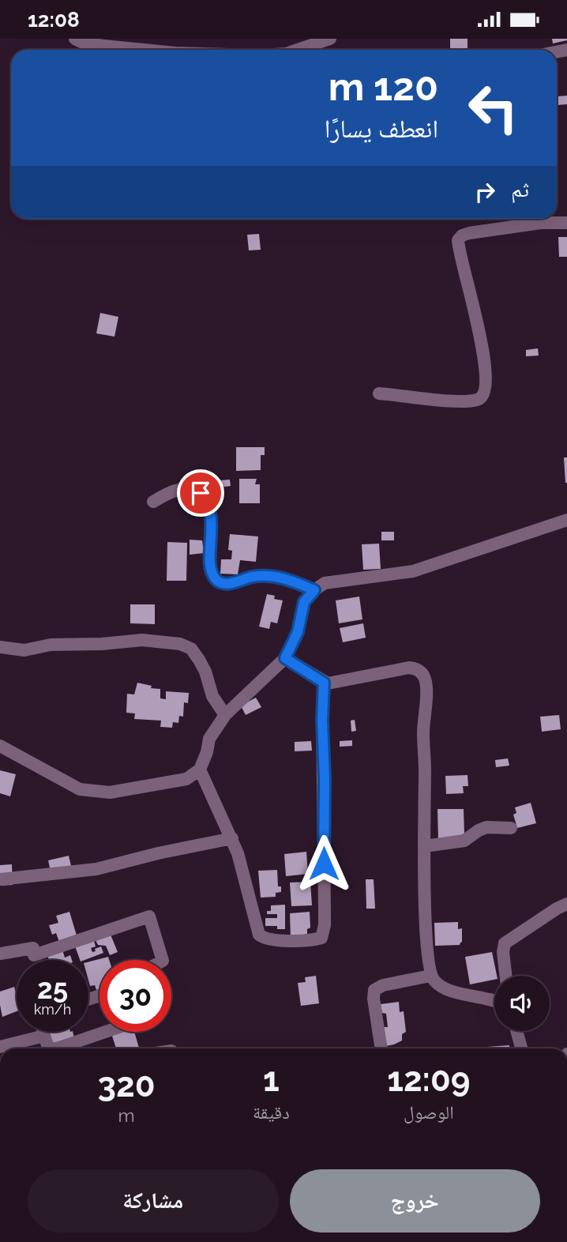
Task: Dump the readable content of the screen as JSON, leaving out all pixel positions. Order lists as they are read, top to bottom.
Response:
{
  "page": {
    "status": "12:08",
    "turn": ["120 m", "انعطف يسارًا"],
    "then": "ثم",
    "speed": "25 km/h",
    "limit": "30",
    "eta": [
      "12:09",
      "الوصول",
      "1",
      "دقيقة",
      "320",
      "m"
    ],
    "buttons": ["خروج", "مشاركة"]
  }
}
